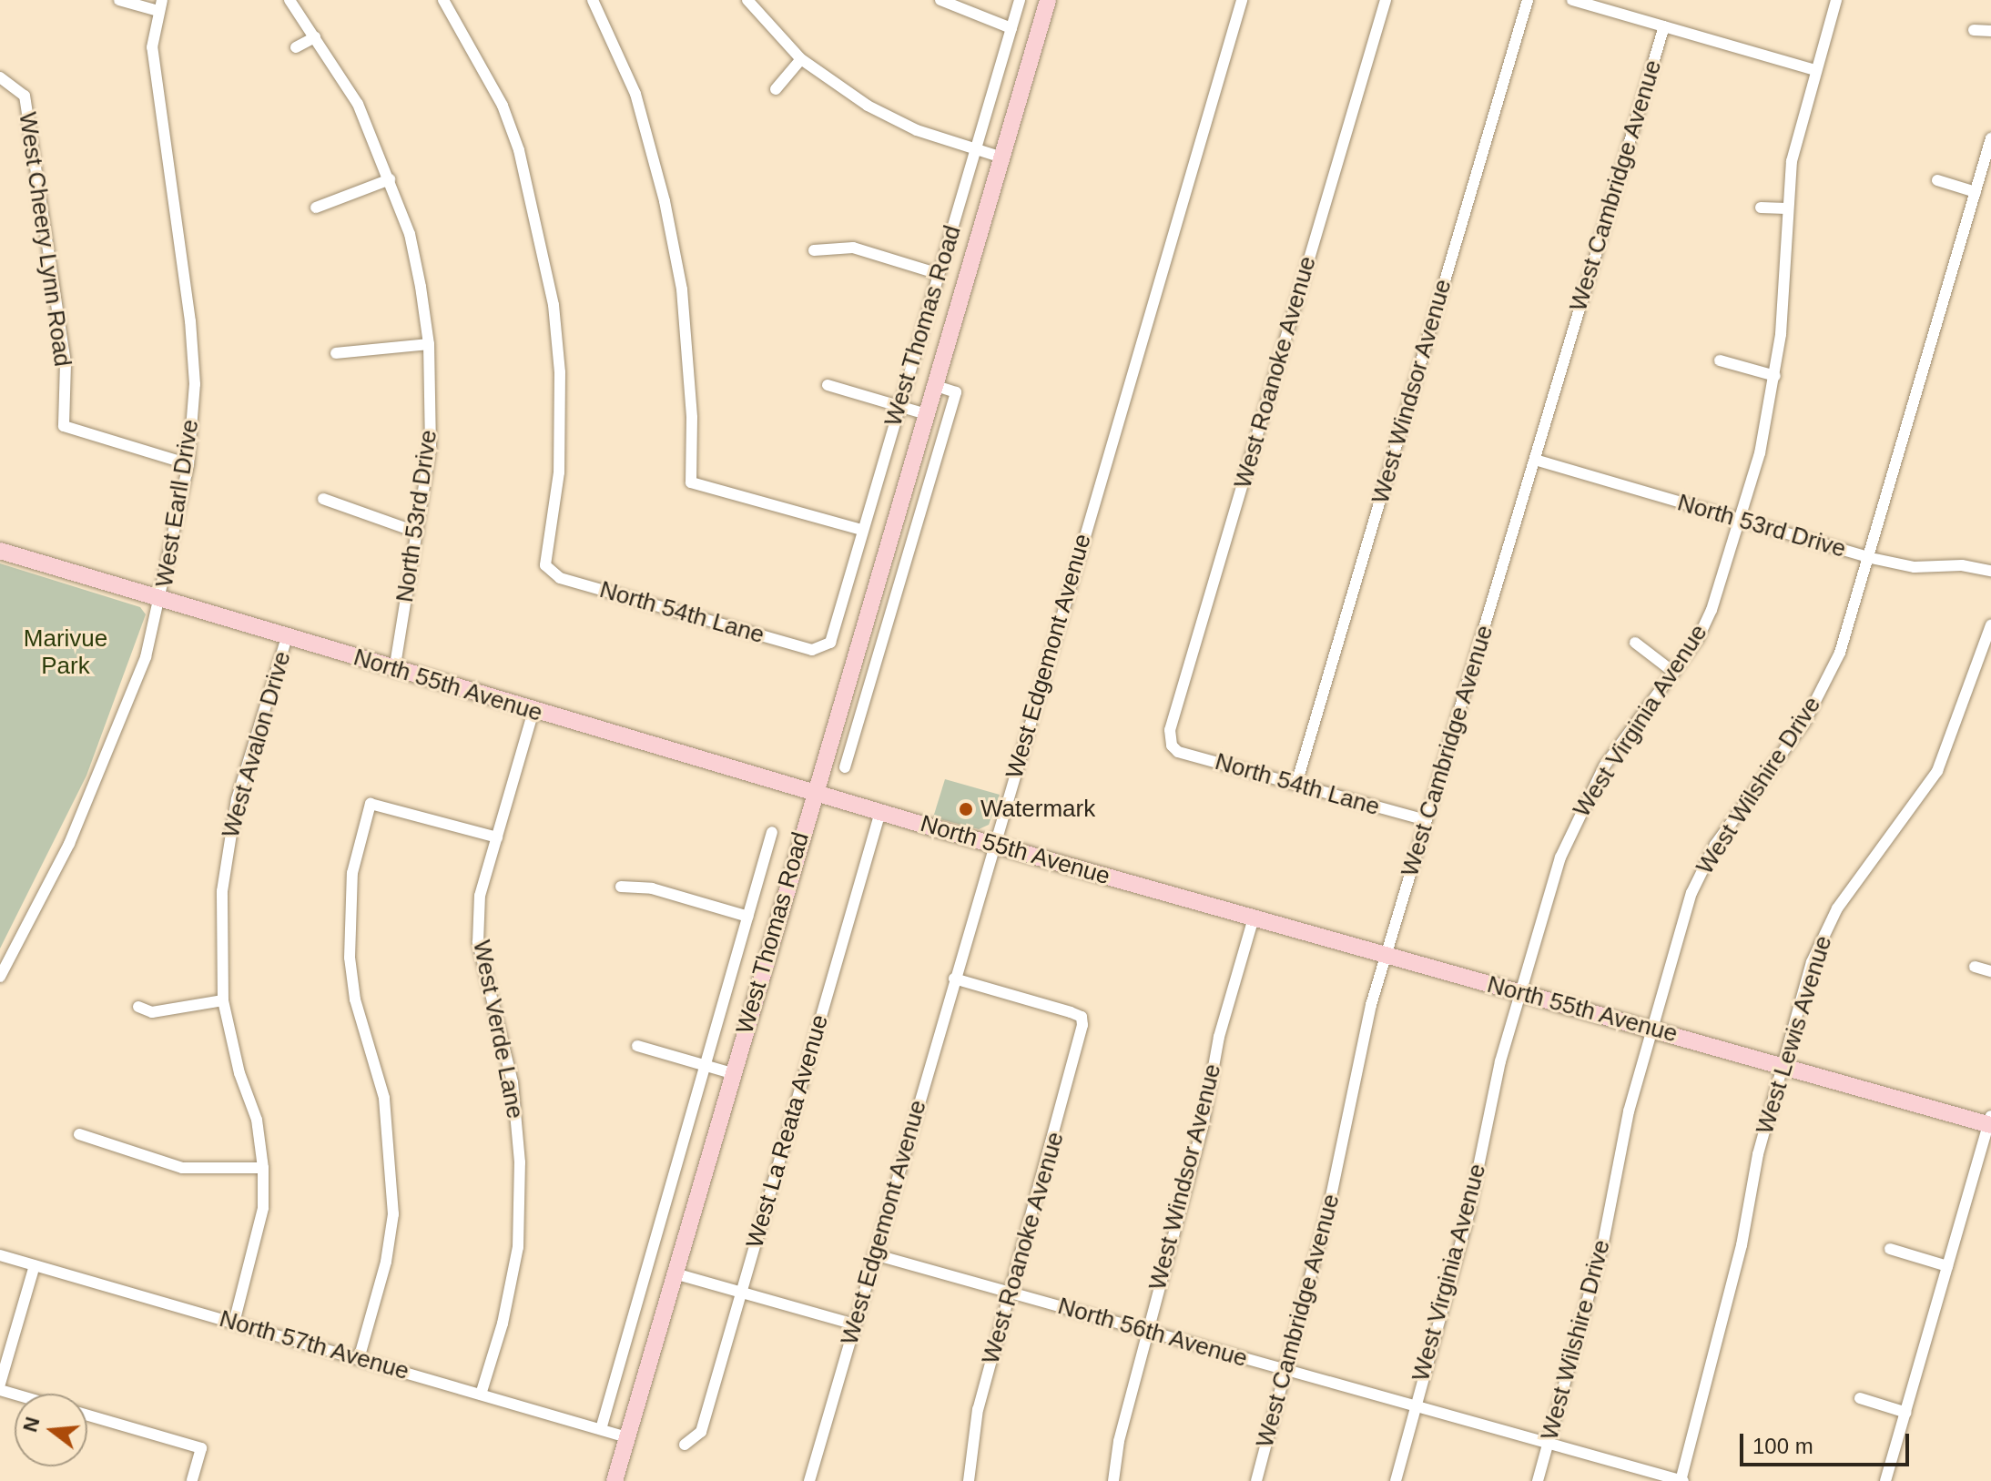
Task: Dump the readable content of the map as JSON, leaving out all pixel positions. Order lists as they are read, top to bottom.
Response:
{
  "streets": {
    "street": [
      "West Cambridge Avenue",
      "West Cheery Lynn Road",
      "West Thomas Road",
      "West Roanoke Avenue",
      "West Windsor Avenue",
      "West Earll Drive",
      "North 53rd Drive",
      "North 54th Lane",
      "West Edgemont Avenue",
      "North 55th Avenue",
      "West Virginia Avenue",
      "West Avalon Drive",
      "West Wilshire Drive",
      "West Verde Lane",
      "West Lewis Avenue",
      "West La Reata Avenue",
      "North 56th Avenue",
      "North 57th Avenue"
    ]
  },
  "crossings": [
    ["West Cambridge Avenue", "North 53rd Drive"],
    ["West Cambridge Avenue", "North 54th Lane"],
    ["West Cambridge Avenue", "North 55th Avenue"],
    ["West Cambridge Avenue", "North 56th Avenue"],
    ["West Cheery Lynn Road", "West Earll Drive"],
    ["West Thomas Road", "North 54th Lane"],
    ["West Thomas Road", "North 55th Avenue"],
    ["West Thomas Road", "North 57th Avenue"],
    ["West Roanoke Avenue", "North 54th Lane"],
    ["West Roanoke Avenue", "West Edgemont Avenue"],
    ["West Roanoke Avenue", "North 56th Avenue"],
    ["West Windsor Avenue", "North 54th Lane"],
    ["West Windsor Avenue", "North 55th Avenue"],
    ["West Windsor Avenue", "North 56th Avenue"],
    ["West Earll Drive", "North 55th Avenue"],
    ["North 53rd Drive", "North 55th Avenue"],
    ["North 53rd Drive", "West Virginia Avenue"],
    ["North 53rd Drive", "West Wilshire Drive"],
    ["West Edgemont Avenue", "North 55th Avenue"],
    ["West Edgemont Avenue", "North 56th Avenue"],
    ["North 55th Avenue", "West Virginia Avenue"],
    ["North 55th Avenue", "West Avalon Drive"],
    ["North 55th Avenue", "West Wilshire Drive"],
    ["North 55th Avenue", "West Verde Lane"],
    ["North 55th Avenue", "West Lewis Avenue"],
    ["North 55th Avenue", "West La Reata Avenue"],
    ["West Virginia Avenue", "North 56th Avenue"],
    ["West Avalon Drive", "North 57th Avenue"],
    ["West Wilshire Drive", "North 56th Avenue"],
    ["West Verde Lane", "North 57th Avenue"],
    ["West Lewis Avenue", "North 56th Avenue"]
  ],
  "parks": ["Marivue Park"],
  "places": ["Watermark"],
  "scale_bar": "100 m",
  "north": "left"
}
